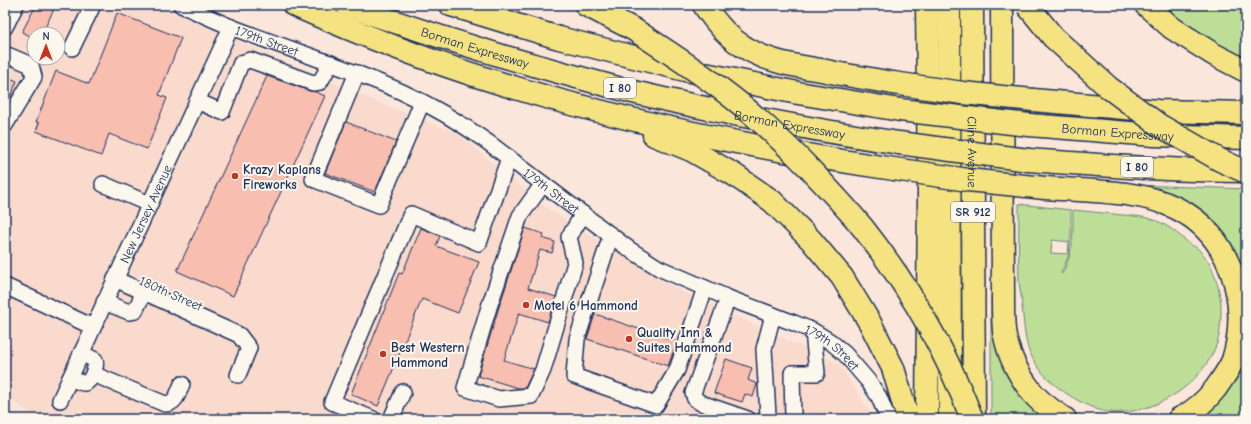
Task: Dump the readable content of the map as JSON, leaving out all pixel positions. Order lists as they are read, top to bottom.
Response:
{
  "streets": {
    "highway": [
      "Borman Expressway",
      "I 80",
      "Cline Avenue",
      "SR 912"
    ],
    "street": ["179th Street", "New Jersey Avenue", "180th Street"]
  },
  "crossings": [
    ["179th Street", "New Jersey Avenue"],
    ["New Jersey Avenue", "180th Street"]
  ],
  "places": [
    "Krazy Kaplans Fireworks",
    "Motel 6 Hammond",
    "Quality Inn & Suites Hammond",
    "Best Western Hammond"
  ],
  "north": "top"
}
